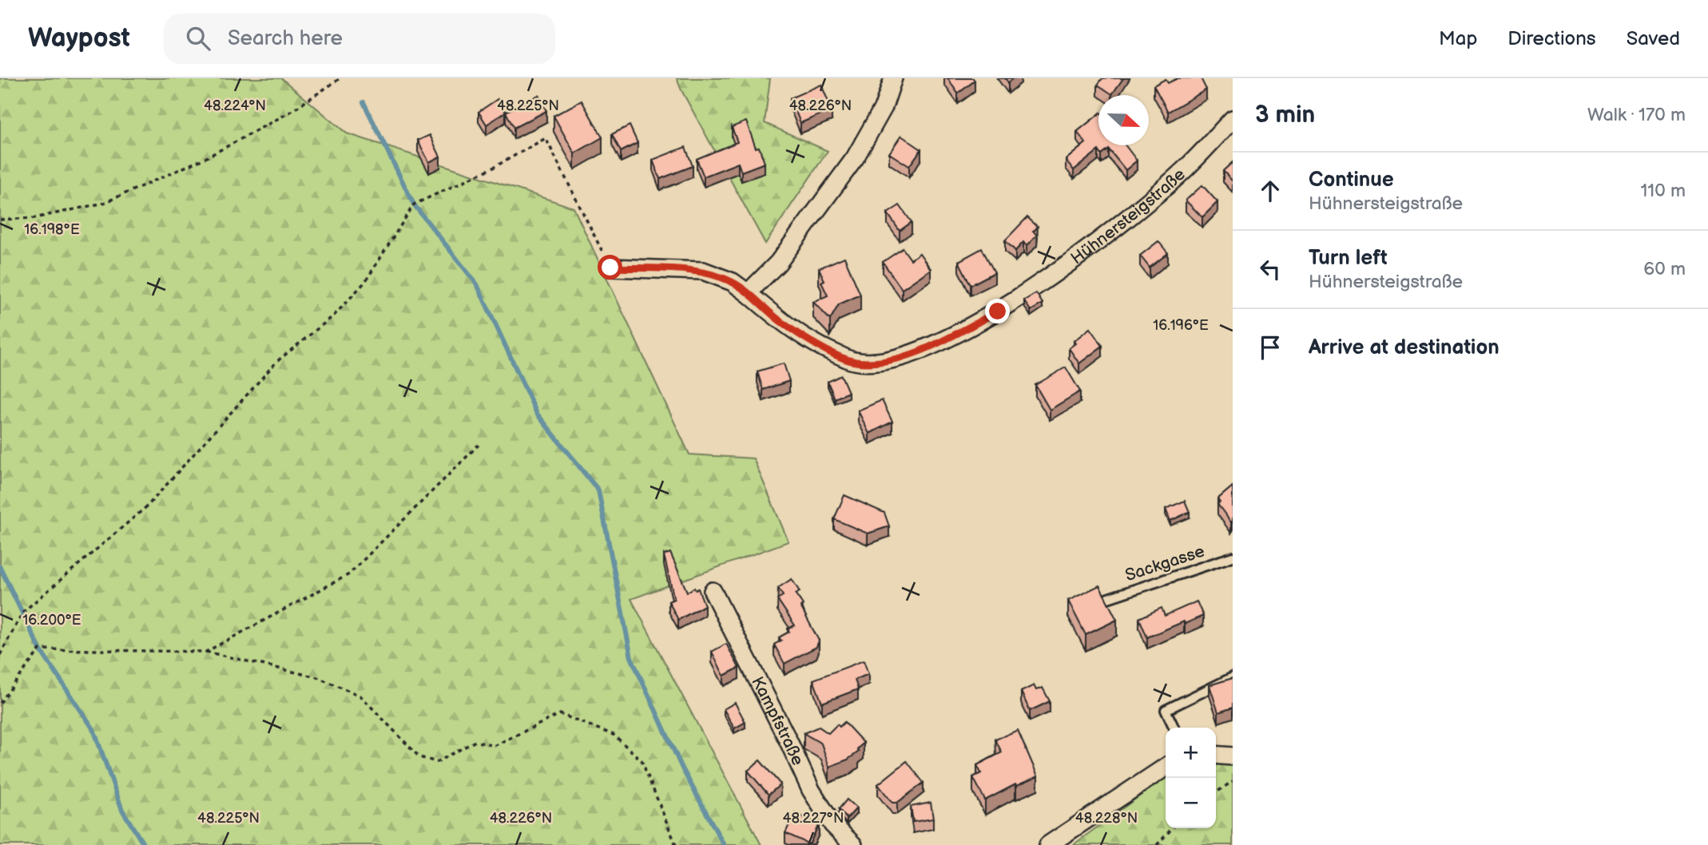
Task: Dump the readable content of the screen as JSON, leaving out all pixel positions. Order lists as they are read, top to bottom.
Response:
{
  "streets": {
    "street": ["Hühnersteigstraße", "Kampfstraße"],
    "lane": ["Sackgasse"]
  },
  "north": "right",
  "page": {
    "header": "Waypost",
    "search": "Search here",
    "nav": ["Map", "Directions", "Saved"],
    "heading": ["3 min", "Walk · 170 m"],
    "list": [
      ["Continue", "Hühnersteigstraße", "110 m"],
      ["Turn left", "Hühnersteigstraße", "60 m"],
      "Arrive at destination"
    ],
    "map_buttons": ["+", "−"]
  },
  "coordinates": [
    "48.224°N",
    "48.225°N",
    "48.226°N",
    "16.198°E",
    "16.196°E",
    "16.200°E",
    "48.227°N",
    "48.228°N"
  ]
}
